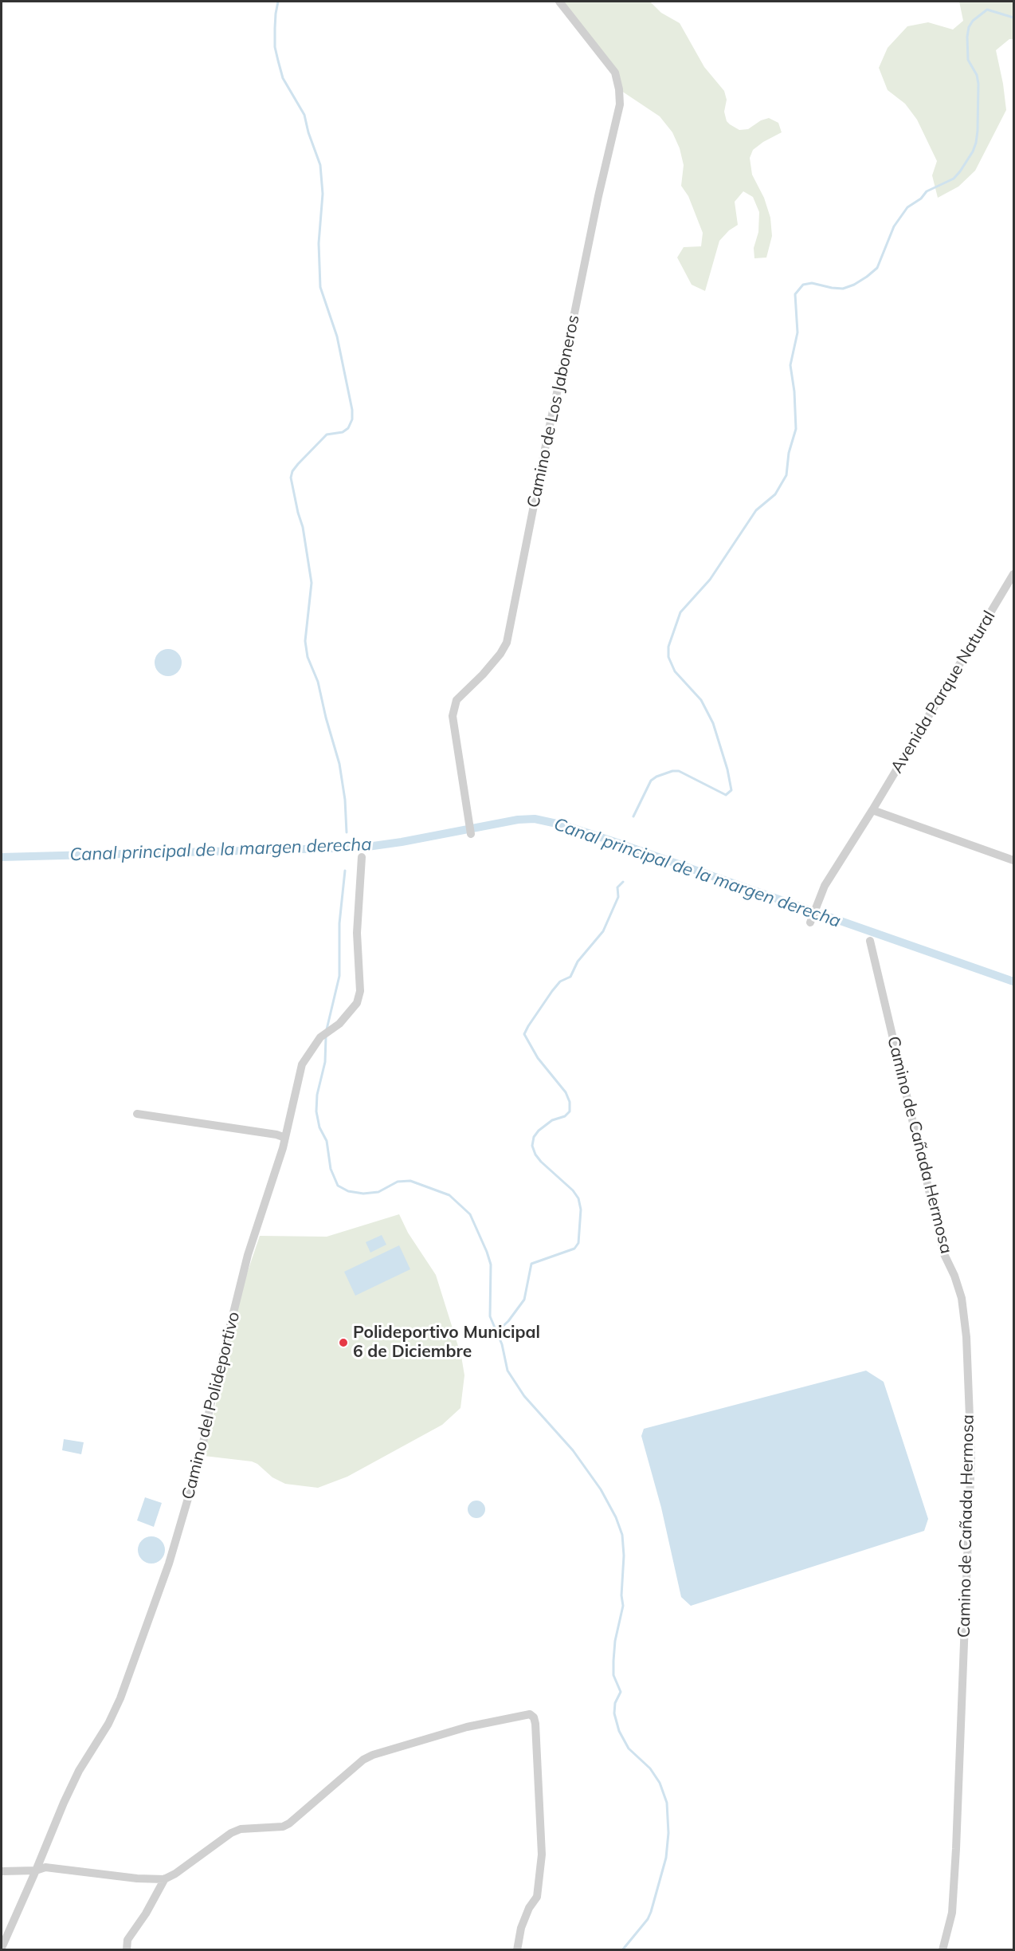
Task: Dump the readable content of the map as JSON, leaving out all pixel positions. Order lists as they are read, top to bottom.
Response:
{
  "streets": {
    "street": [
      "Camino de Los Jaboneros",
      "Avenida Parque Natural",
      "Camino de Cañada Hermosa",
      "Camino del Polideportivo"
    ]
  },
  "water": ["Canal principal de la margen derecha"],
  "places": ["Polideportivo Municipal 6 de Diciembre"]
}
